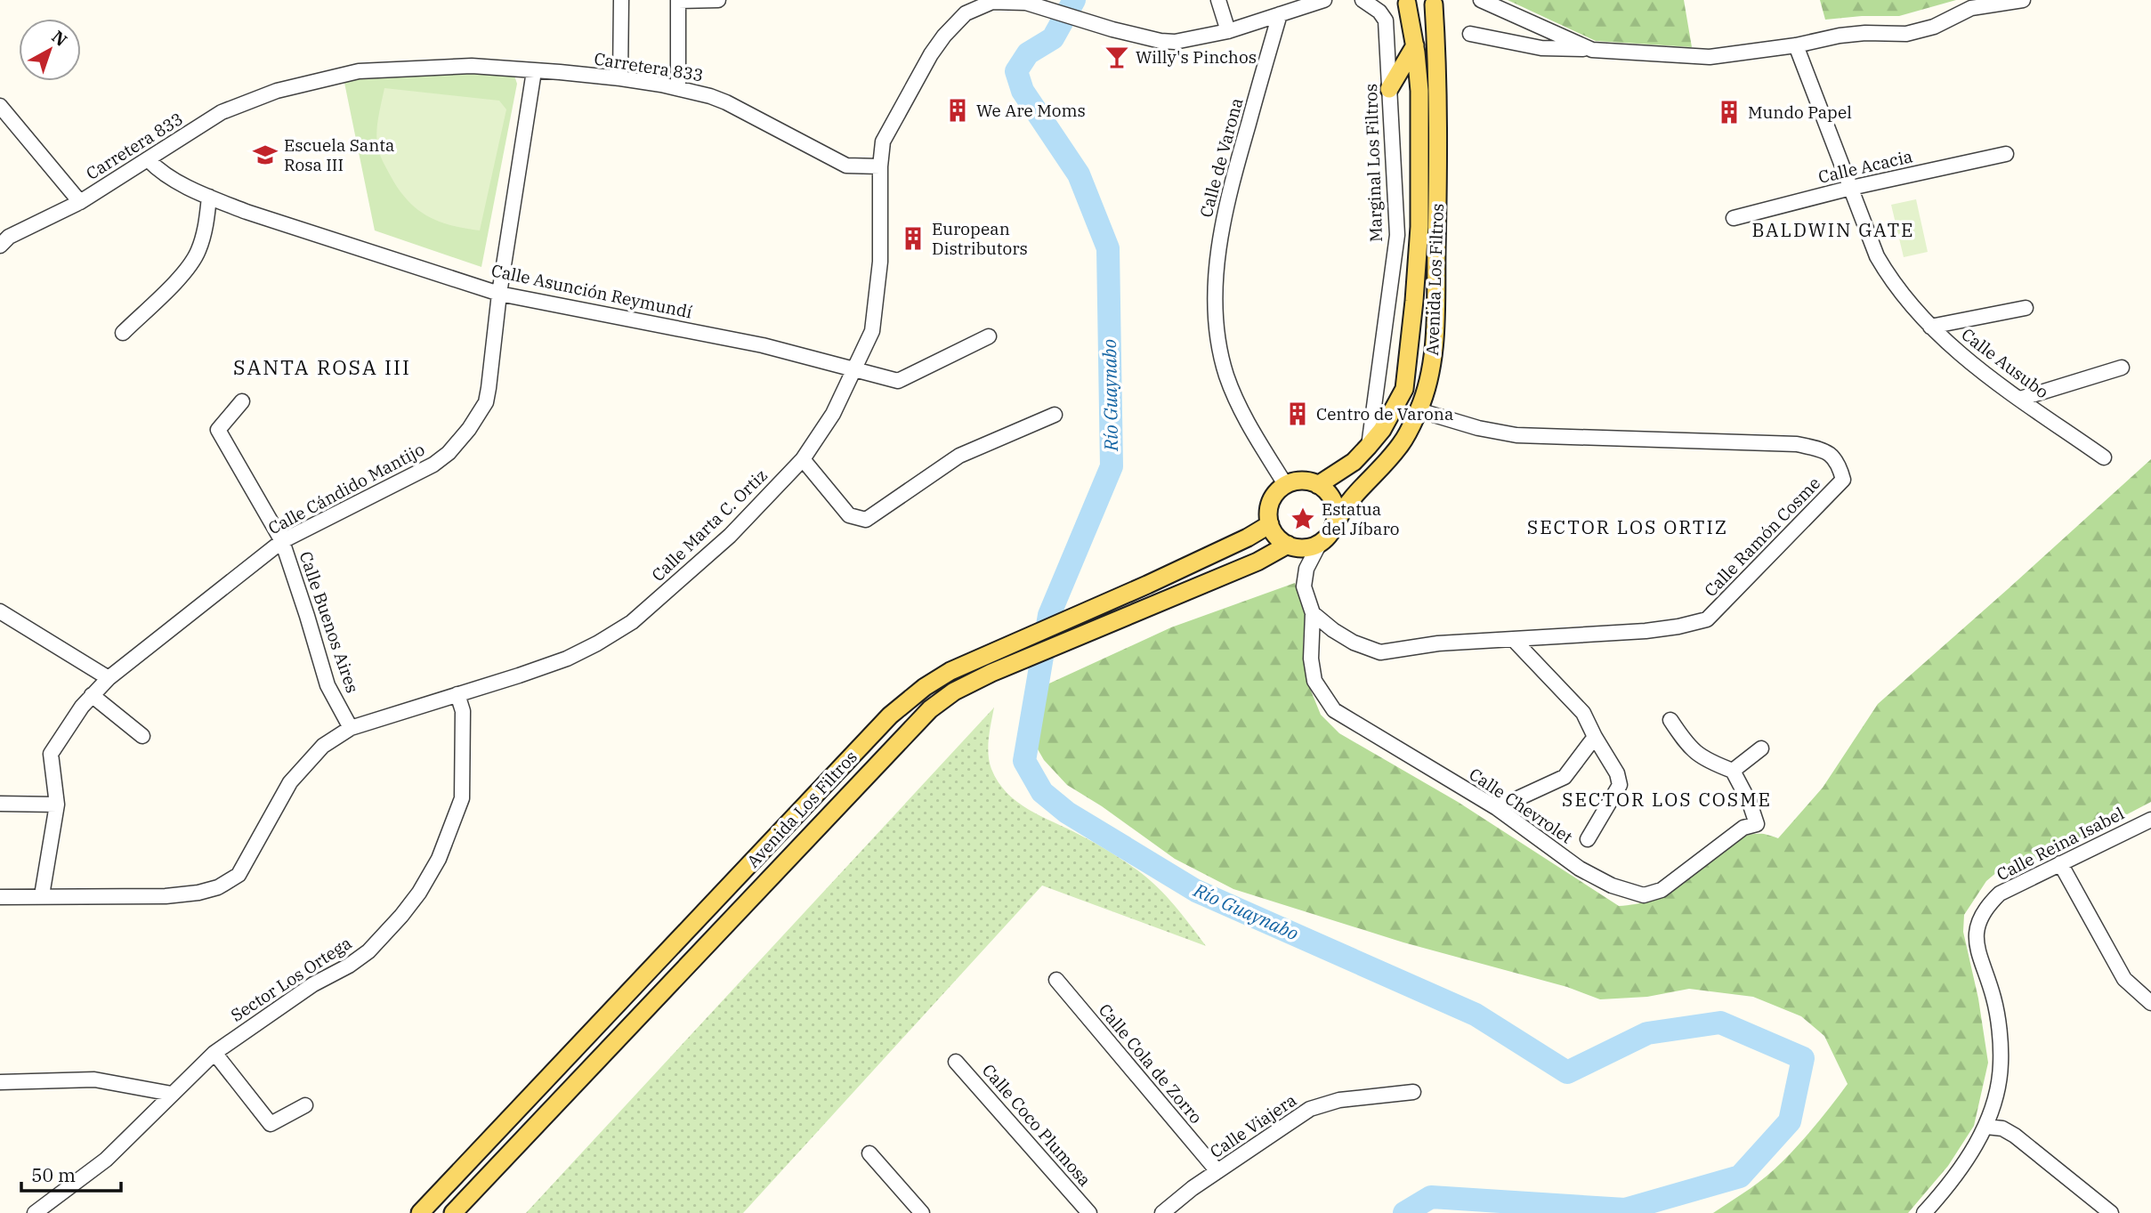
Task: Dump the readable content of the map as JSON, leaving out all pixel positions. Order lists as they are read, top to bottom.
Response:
{
  "streets": {
    "main road": ["Avenida Los Filtros"],
    "street": [
      "Carretera 833",
      "Calle de Varona",
      "Marginal Los Filtros",
      "Calle Acacia",
      "Calle Asunción Reymundí",
      "Calle Ausubo",
      "Calle Cándido Mantijo",
      "Calle Marta C. Ortiz",
      "Calle Ramón Cosme",
      "Calle Buenos Aires",
      "Calle Chevrolet",
      "Calle Reina Isabel",
      "Sector Los Ortega",
      "Calle Cola de Zorro",
      "Calle Coco Plumosa",
      "Calle Viajera"
    ]
  },
  "crossings": [
    ["Carretera 833", "Calle Asunción Reymundí"],
    ["Carretera 833", "Calle Cándido Mantijo"],
    ["Carretera 833", "Calle Marta C. Ortiz"],
    ["Calle de Varona", "Avenida Los Filtros"],
    ["Calle de Varona", "Calle Chevrolet"],
    ["Marginal Los Filtros", "Avenida Los Filtros"],
    ["Calle Acacia", "Calle Ausubo"],
    ["Avenida Los Filtros", "Calle Ramón Cosme"],
    ["Avenida Los Filtros", "Calle Chevrolet"],
    ["Calle Asunción Reymundí", "Calle Cándido Mantijo"],
    ["Calle Asunción Reymundí", "Calle Marta C. Ortiz"],
    ["Calle Cándido Mantijo", "Calle Marta C. Ortiz"],
    ["Calle Cándido Mantijo", "Calle Buenos Aires"],
    ["Calle Marta C. Ortiz", "Calle Buenos Aires"],
    ["Calle Marta C. Ortiz", "Sector Los Ortega"],
    ["Calle Ramón Cosme", "Calle Chevrolet"],
    ["Calle Cola de Zorro", "Calle Viajera"]
  ],
  "districts": [
    "BALDWIN GATE",
    "SANTA ROSA III",
    "SECTOR LOS ORTIZ",
    "SECTOR LOS COSME"
  ],
  "water": ["Río Guaynabo"],
  "places": {
    "bar": ["Willy's Pinchos"],
    "building": [
      "We Are Moms",
      "Mundo Papel",
      "European Distributors",
      "Centro de Varona"
    ],
    "school or university": ["Escuela Santa Rosa III"],
    "place": ["Estatua del Jíbaro"]
  },
  "scale_bar": "50 m",
  "north": "top right"
}
